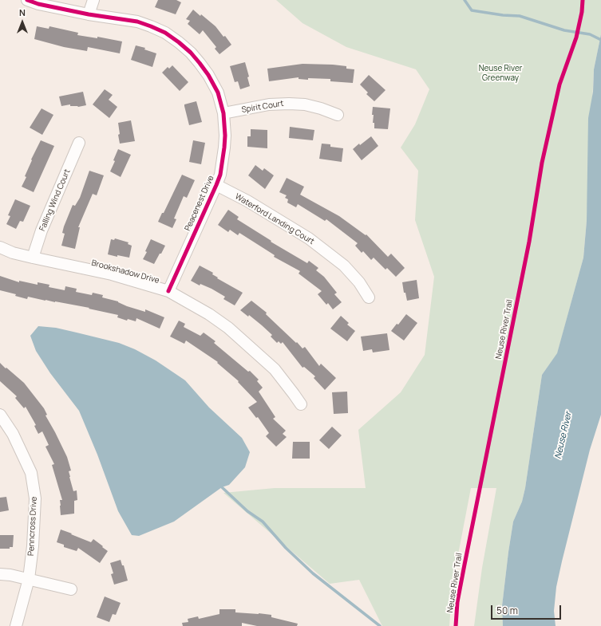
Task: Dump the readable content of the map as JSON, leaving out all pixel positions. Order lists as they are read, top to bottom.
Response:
{
  "streets": {
    "street": [
      "Spirit Court",
      "Falling Wind Court",
      "Peacenest Drive",
      "Waterford Landing Court",
      "Brookshadow Drive",
      "Penncross Drive"
    ],
    "cycle path": ["Neuse River Trail"]
  },
  "crossings": [
    ["Spirit Court", "Peacenest Drive"],
    ["Falling Wind Court", "Brookshadow Drive"],
    ["Peacenest Drive", "Waterford Landing Court"],
    ["Peacenest Drive", "Brookshadow Drive"]
  ],
  "water": ["Neuse River"],
  "parks": ["Neuse River Greenway"],
  "scale_bar": "50 m",
  "north": "top"
}
